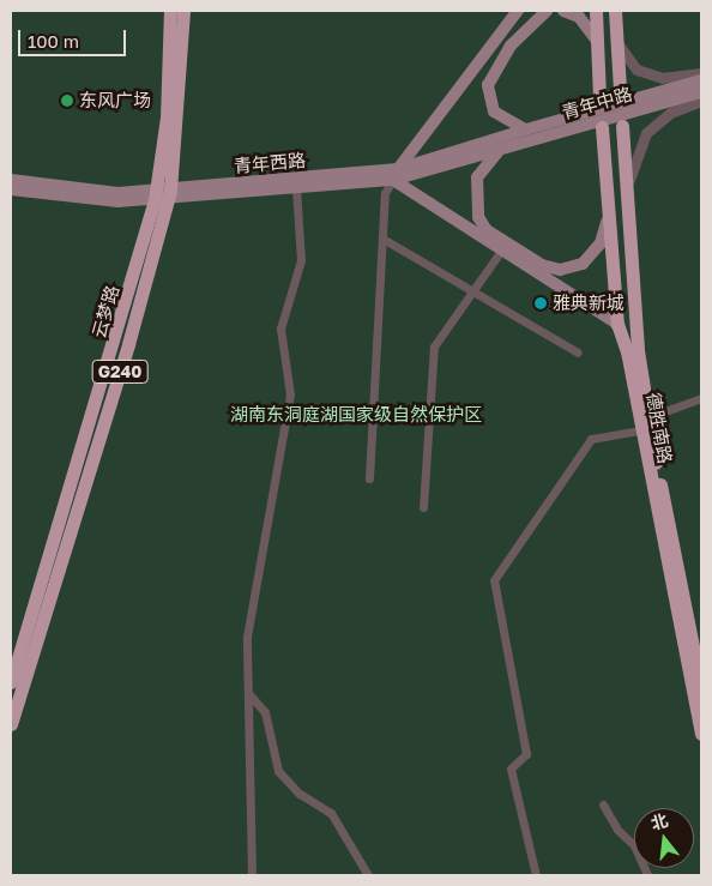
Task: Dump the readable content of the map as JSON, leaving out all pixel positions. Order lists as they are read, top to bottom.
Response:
{
  "streets": {
    "main road": [
      "青年中路",
      "青年西路",
      "云梦路",
      "G240",
      "德胜南路"
    ]
  },
  "crossings": [
    ["青年中路", "青年西路"],
    ["青年西路", "云梦路"],
    ["青年西路", "G240"],
    ["云梦路", "G240"]
  ],
  "parks": ["湖南东洞庭湖国家级自然保护区"],
  "places": ["东风广场", "雅典新城"],
  "scale_bar": "100 m",
  "north": "top"
}
